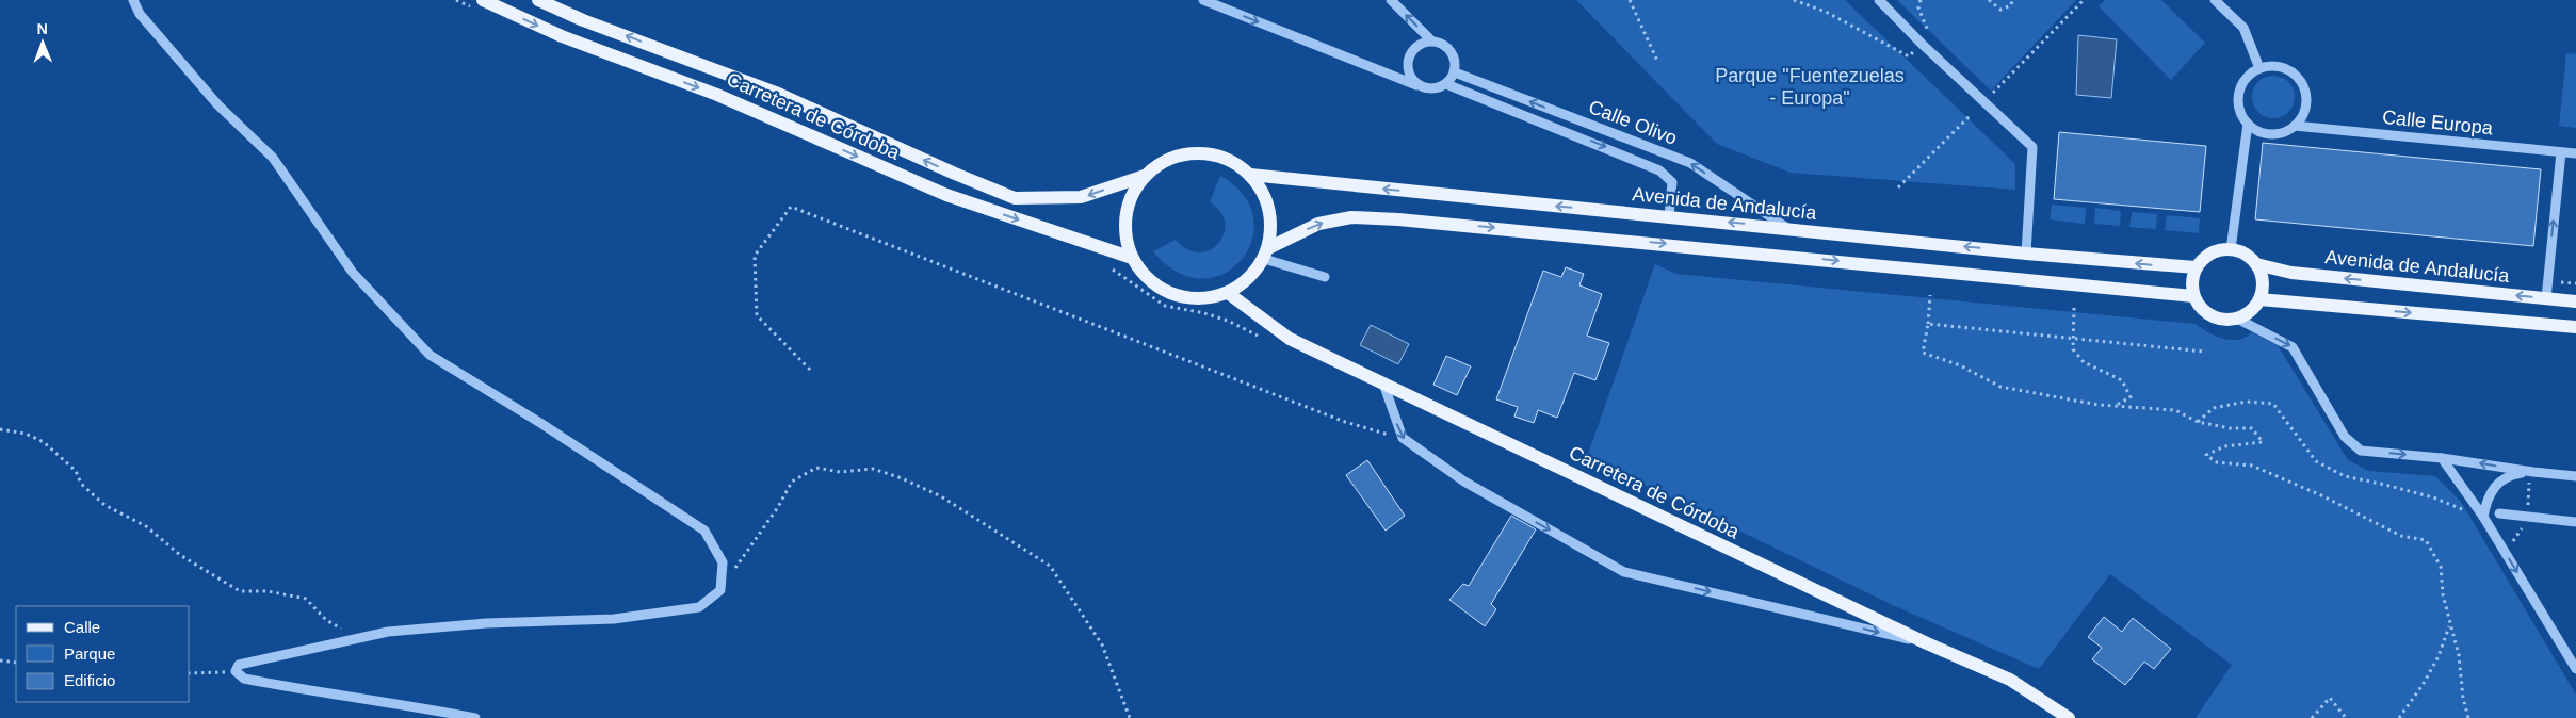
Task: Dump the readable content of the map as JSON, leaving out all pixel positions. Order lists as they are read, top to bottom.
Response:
{
  "streets": {
    "main road": ["Carretera de Córdoba", "Avenida de Andalucía"],
    "street": ["Calle Olivo", "Calle Europa"]
  },
  "crossings": [
    ["Carretera de Córdoba", "Avenida de Andalucía"],
    ["Calle Olivo", "Avenida de Andalucía"]
  ],
  "parks": ["Parque \"Fuentezuelas - Europa\""],
  "legend": ["Calle", "Parque", "Edificio"],
  "north": "top"
}
